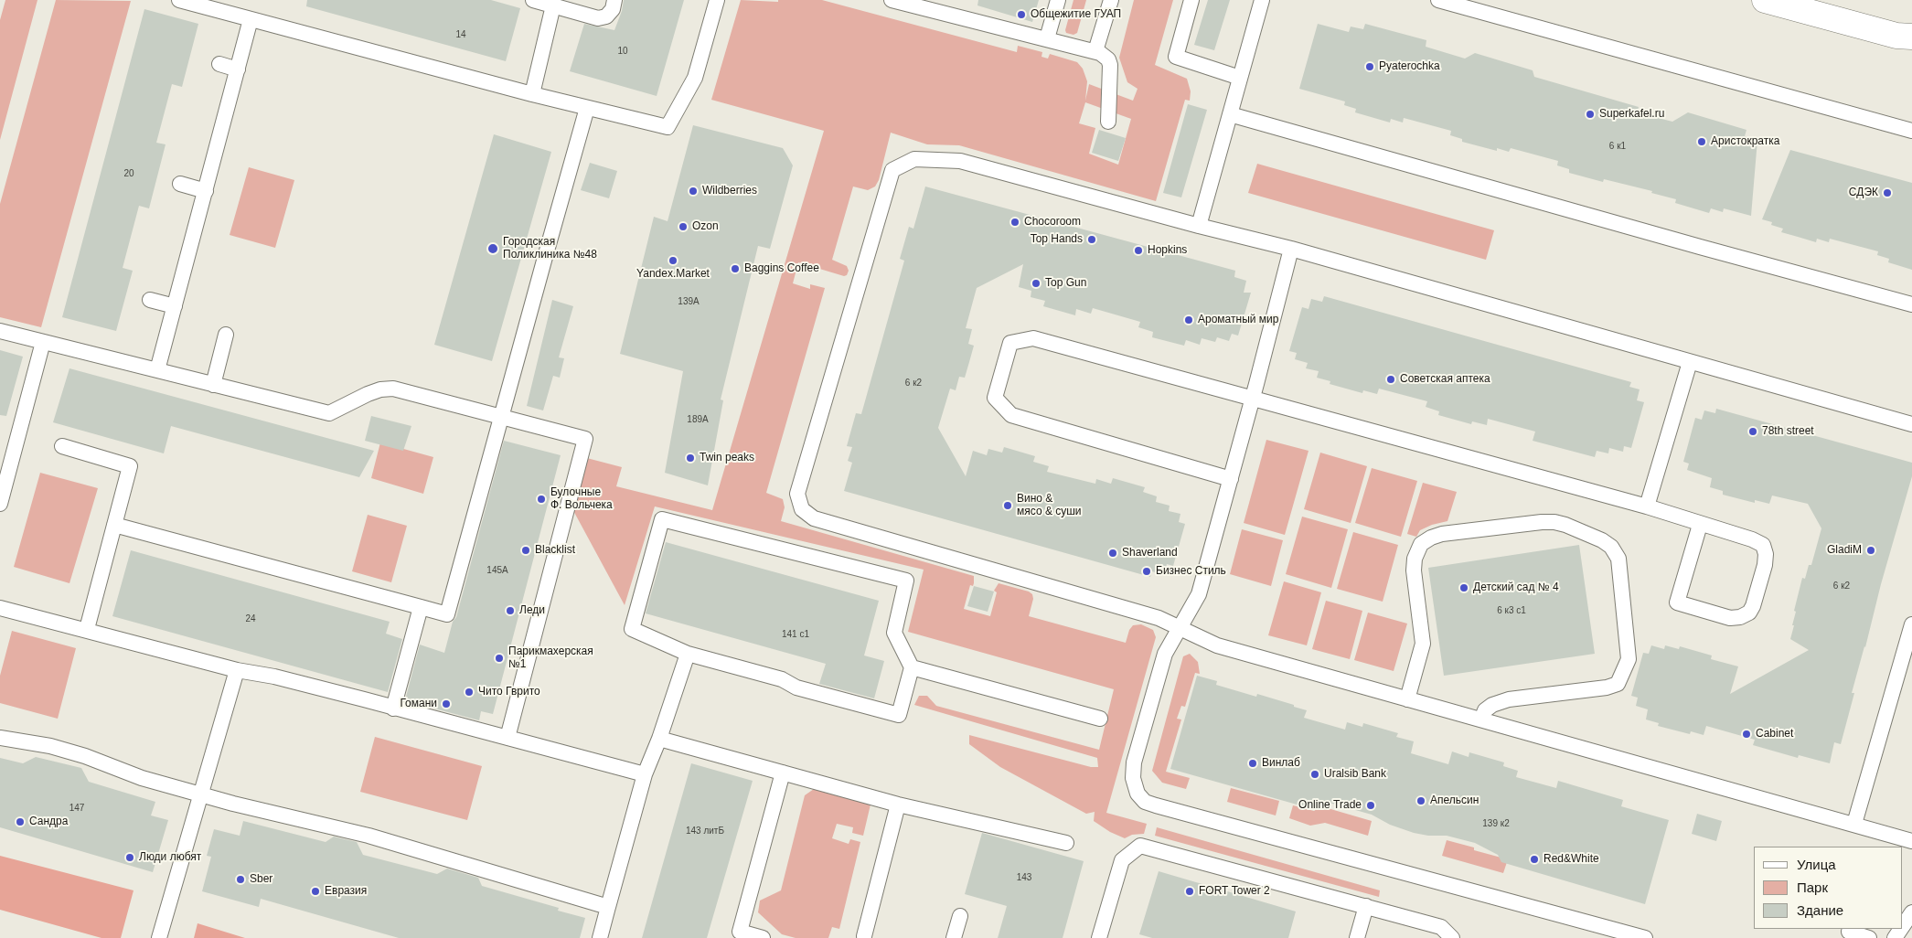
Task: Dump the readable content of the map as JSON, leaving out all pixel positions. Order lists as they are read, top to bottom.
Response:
{
  "places": [
    "Общежитие ГУАП",
    "Pyaterochka",
    "Superkafel.ru",
    "Аристократка",
    "Wildberries",
    "СДЭК",
    "Chocoroom",
    "Ozon",
    "Top Hands",
    "Городская Поликлиника №48",
    "Hopkins",
    "Yandex.Market",
    "Baggins Coffee",
    "Top Gun",
    "Ароматный мир",
    "Советская аптека",
    "78th street",
    "Twin peaks",
    "Булочные Ф. Вольчека",
    "Вино & мясо & суши",
    "Blacklist",
    "GladiM",
    "Shaverland",
    "Бизнес Стиль",
    "Детский сад № 4",
    "Леди",
    "Парикмахерская №1",
    "Чито Гврито",
    "Гомани",
    "Cabinet",
    "Винлаб",
    "Uralsib Bank",
    "Апельсин",
    "Online Trade",
    "Сандра",
    "Люди любят",
    "Red&White",
    "Sber",
    "Евразия",
    "FORT Tower 2"
  ],
  "house_numbers": [
    "14",
    "10",
    "6 к1",
    "20",
    "139А",
    "6 к2",
    "189А",
    "145А",
    "6 к2",
    "6 к3 с1",
    "24",
    "141 с1",
    "147",
    "139 к2",
    "143 литБ",
    "143"
  ],
  "legend": ["Улица", "Парк", "Здание"]
}
